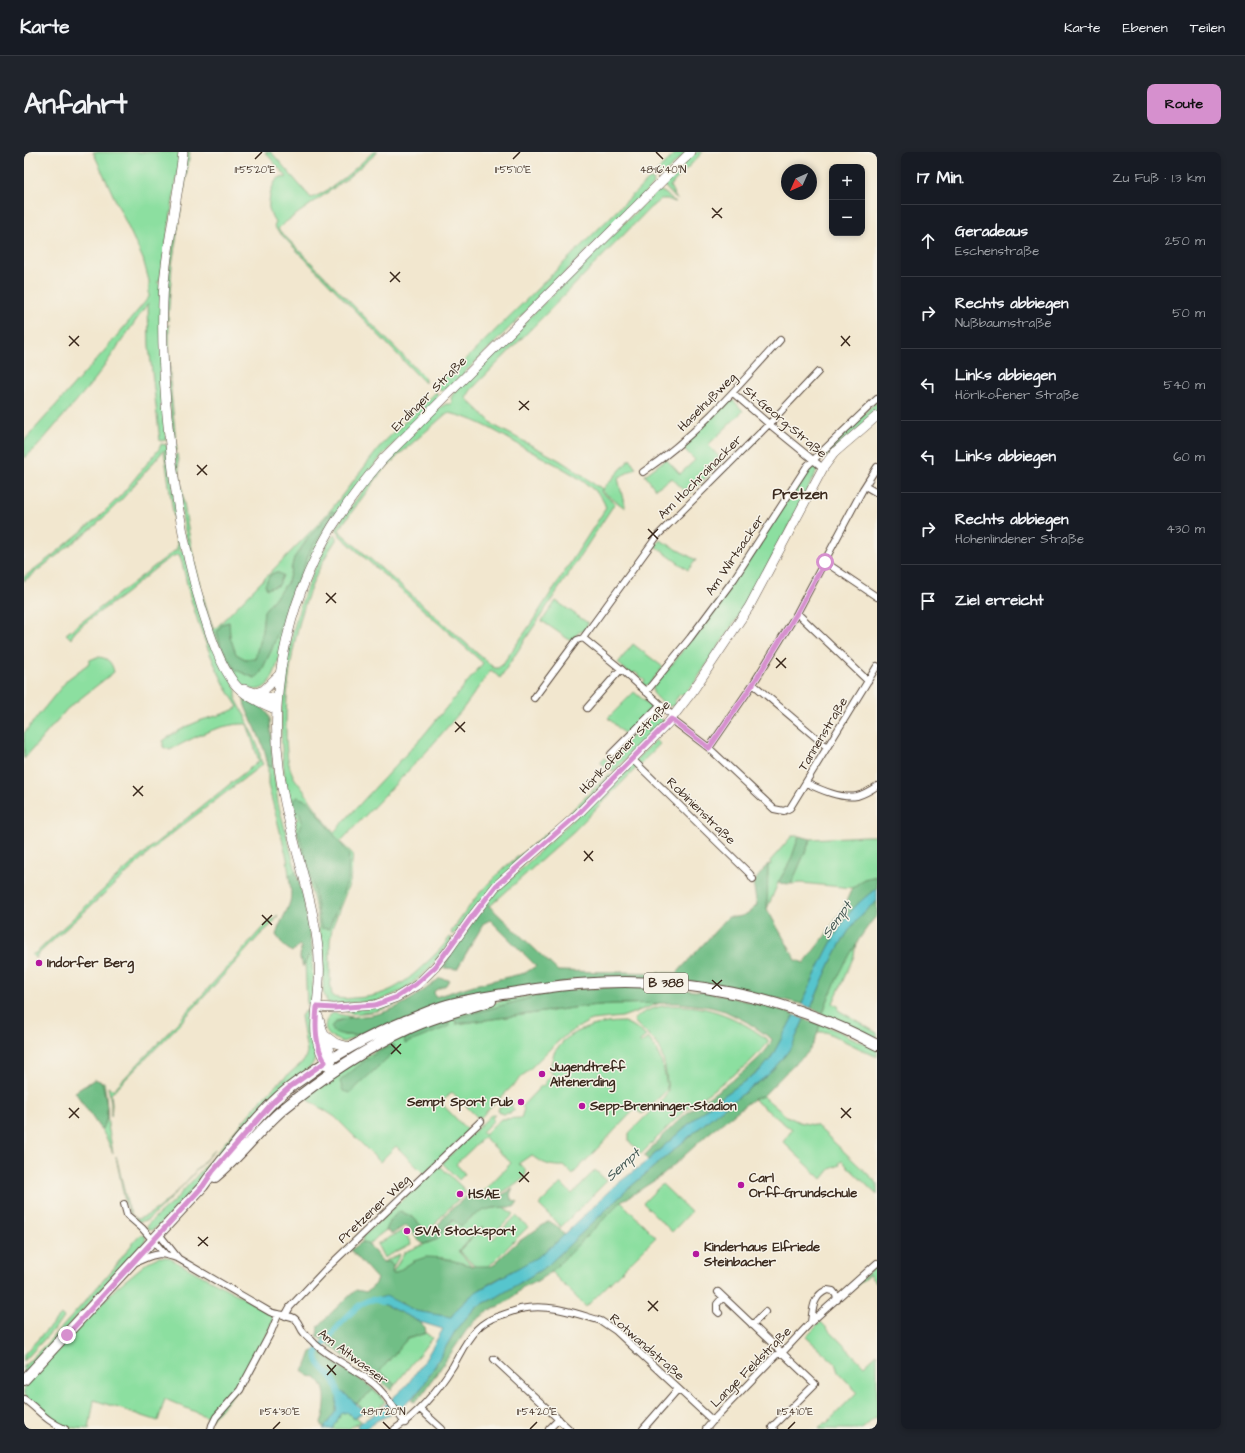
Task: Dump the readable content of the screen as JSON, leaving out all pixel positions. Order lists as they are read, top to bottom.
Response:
{
  "streets": {
    "main road": ["B 388"],
    "street": [
      "Erdinger Straße",
      "Haselnußweg",
      "St.-Georg-Straße",
      "Am Hochrainacker",
      "Am Wirtsacker",
      "Tannenstraße",
      "Hörlkofener Straße",
      "Robinienstraße",
      "Pretzener Weg",
      "Rotwandstraße",
      "Am Altwasser",
      "Lange Feldstraße"
    ]
  },
  "crossings": [
    ["Erdinger Straße", "Hörlkofener Straße"],
    ["Erdinger Straße", "B 388"],
    ["Haselnußweg", "St.-Georg-Straße"],
    ["St.-Georg-Straße", "Am Hochrainacker"],
    ["St.-Georg-Straße", "Am Wirtsacker"],
    ["St.-Georg-Straße", "Hörlkofener Straße"],
    ["Hörlkofener Straße", "Robinienstraße"],
    ["B 388", "Am Altwasser"],
    ["Pretzener Weg", "Am Altwasser"],
    ["Rotwandstraße", "Am Altwasser"],
    ["Rotwandstraße", "Lange Feldstraße"]
  ],
  "districts": ["Pretzen"],
  "water": ["Sempt"],
  "places": [
    "Indorfer Berg",
    "Jugendtreff Altenerding",
    "Sempt Sport Pub",
    "Sepp-Brenninger-Stadion",
    "Carl Orff-Grundschule",
    "HSAE",
    "SVA Stocksport",
    "Kinderhaus Elfriede Steinbacher"
  ],
  "north": "bottom left",
  "page": {
    "header": "Karte",
    "nav": ["Karte", "Ebenen", "Teilen"],
    "buttons": "Route",
    "title": "Anfahrt",
    "heading": ["17 Min.", "Zu Fuß · 1.3 km"],
    "map_buttons": ["+", "−"],
    "list": [
      ["Geradeaus", "Eschenstraße", "250 m"],
      ["Rechts abbiegen", "Nußbaumstraße", "50 m"],
      ["Links abbiegen", "Hörlkofener Straße", "540 m"],
      ["Links abbiegen", "60 m"],
      ["Rechts abbiegen", "Hohenlindener Straße", "430 m"],
      "Ziel erreicht"
    ]
  },
  "coordinates": [
    "11°55'20\"E",
    "11°55'10\"E",
    "48°16'40\"N",
    "11°54'30\"E",
    "48°17'20\"N",
    "11°54'20\"E",
    "11°54'10\"E"
  ]
}
